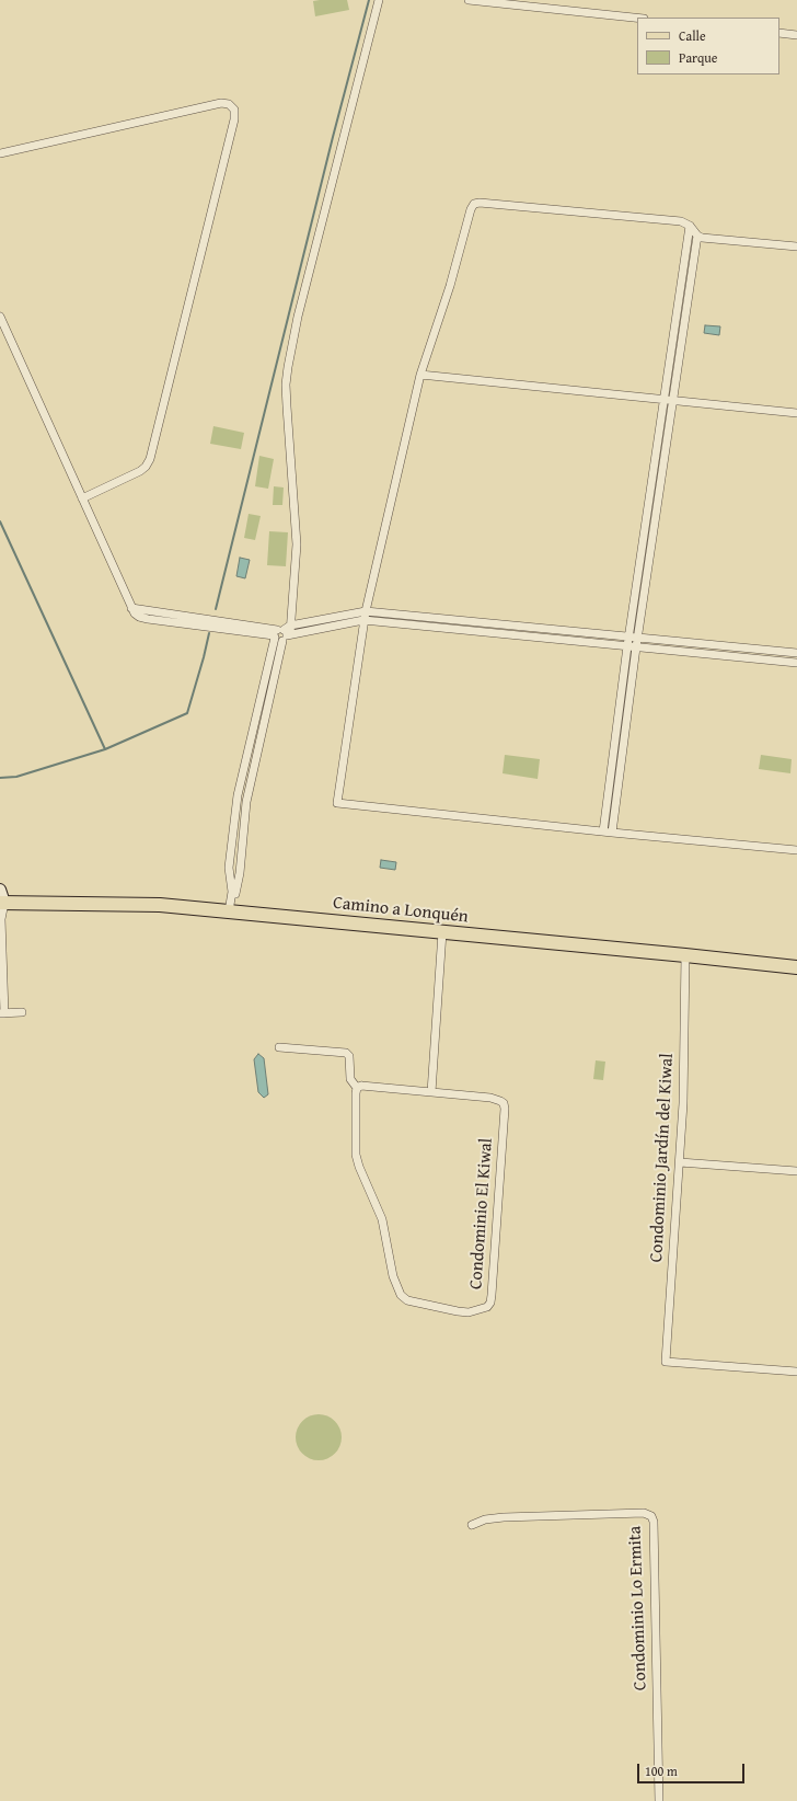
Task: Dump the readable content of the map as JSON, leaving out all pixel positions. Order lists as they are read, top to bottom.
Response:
{
  "streets": {
    "main road": ["Camino a Lonquén"],
    "street": ["Condominio Jardín del Kiwal", "Condominio El Kiwal", "Condominio Lo Ermita"]
  },
  "crossings": [
    ["Camino a Lonquén", "Condominio Jardín del Kiwal"]
  ],
  "legend": ["Calle", "Parque"],
  "scale_bar": "100 m"
}
